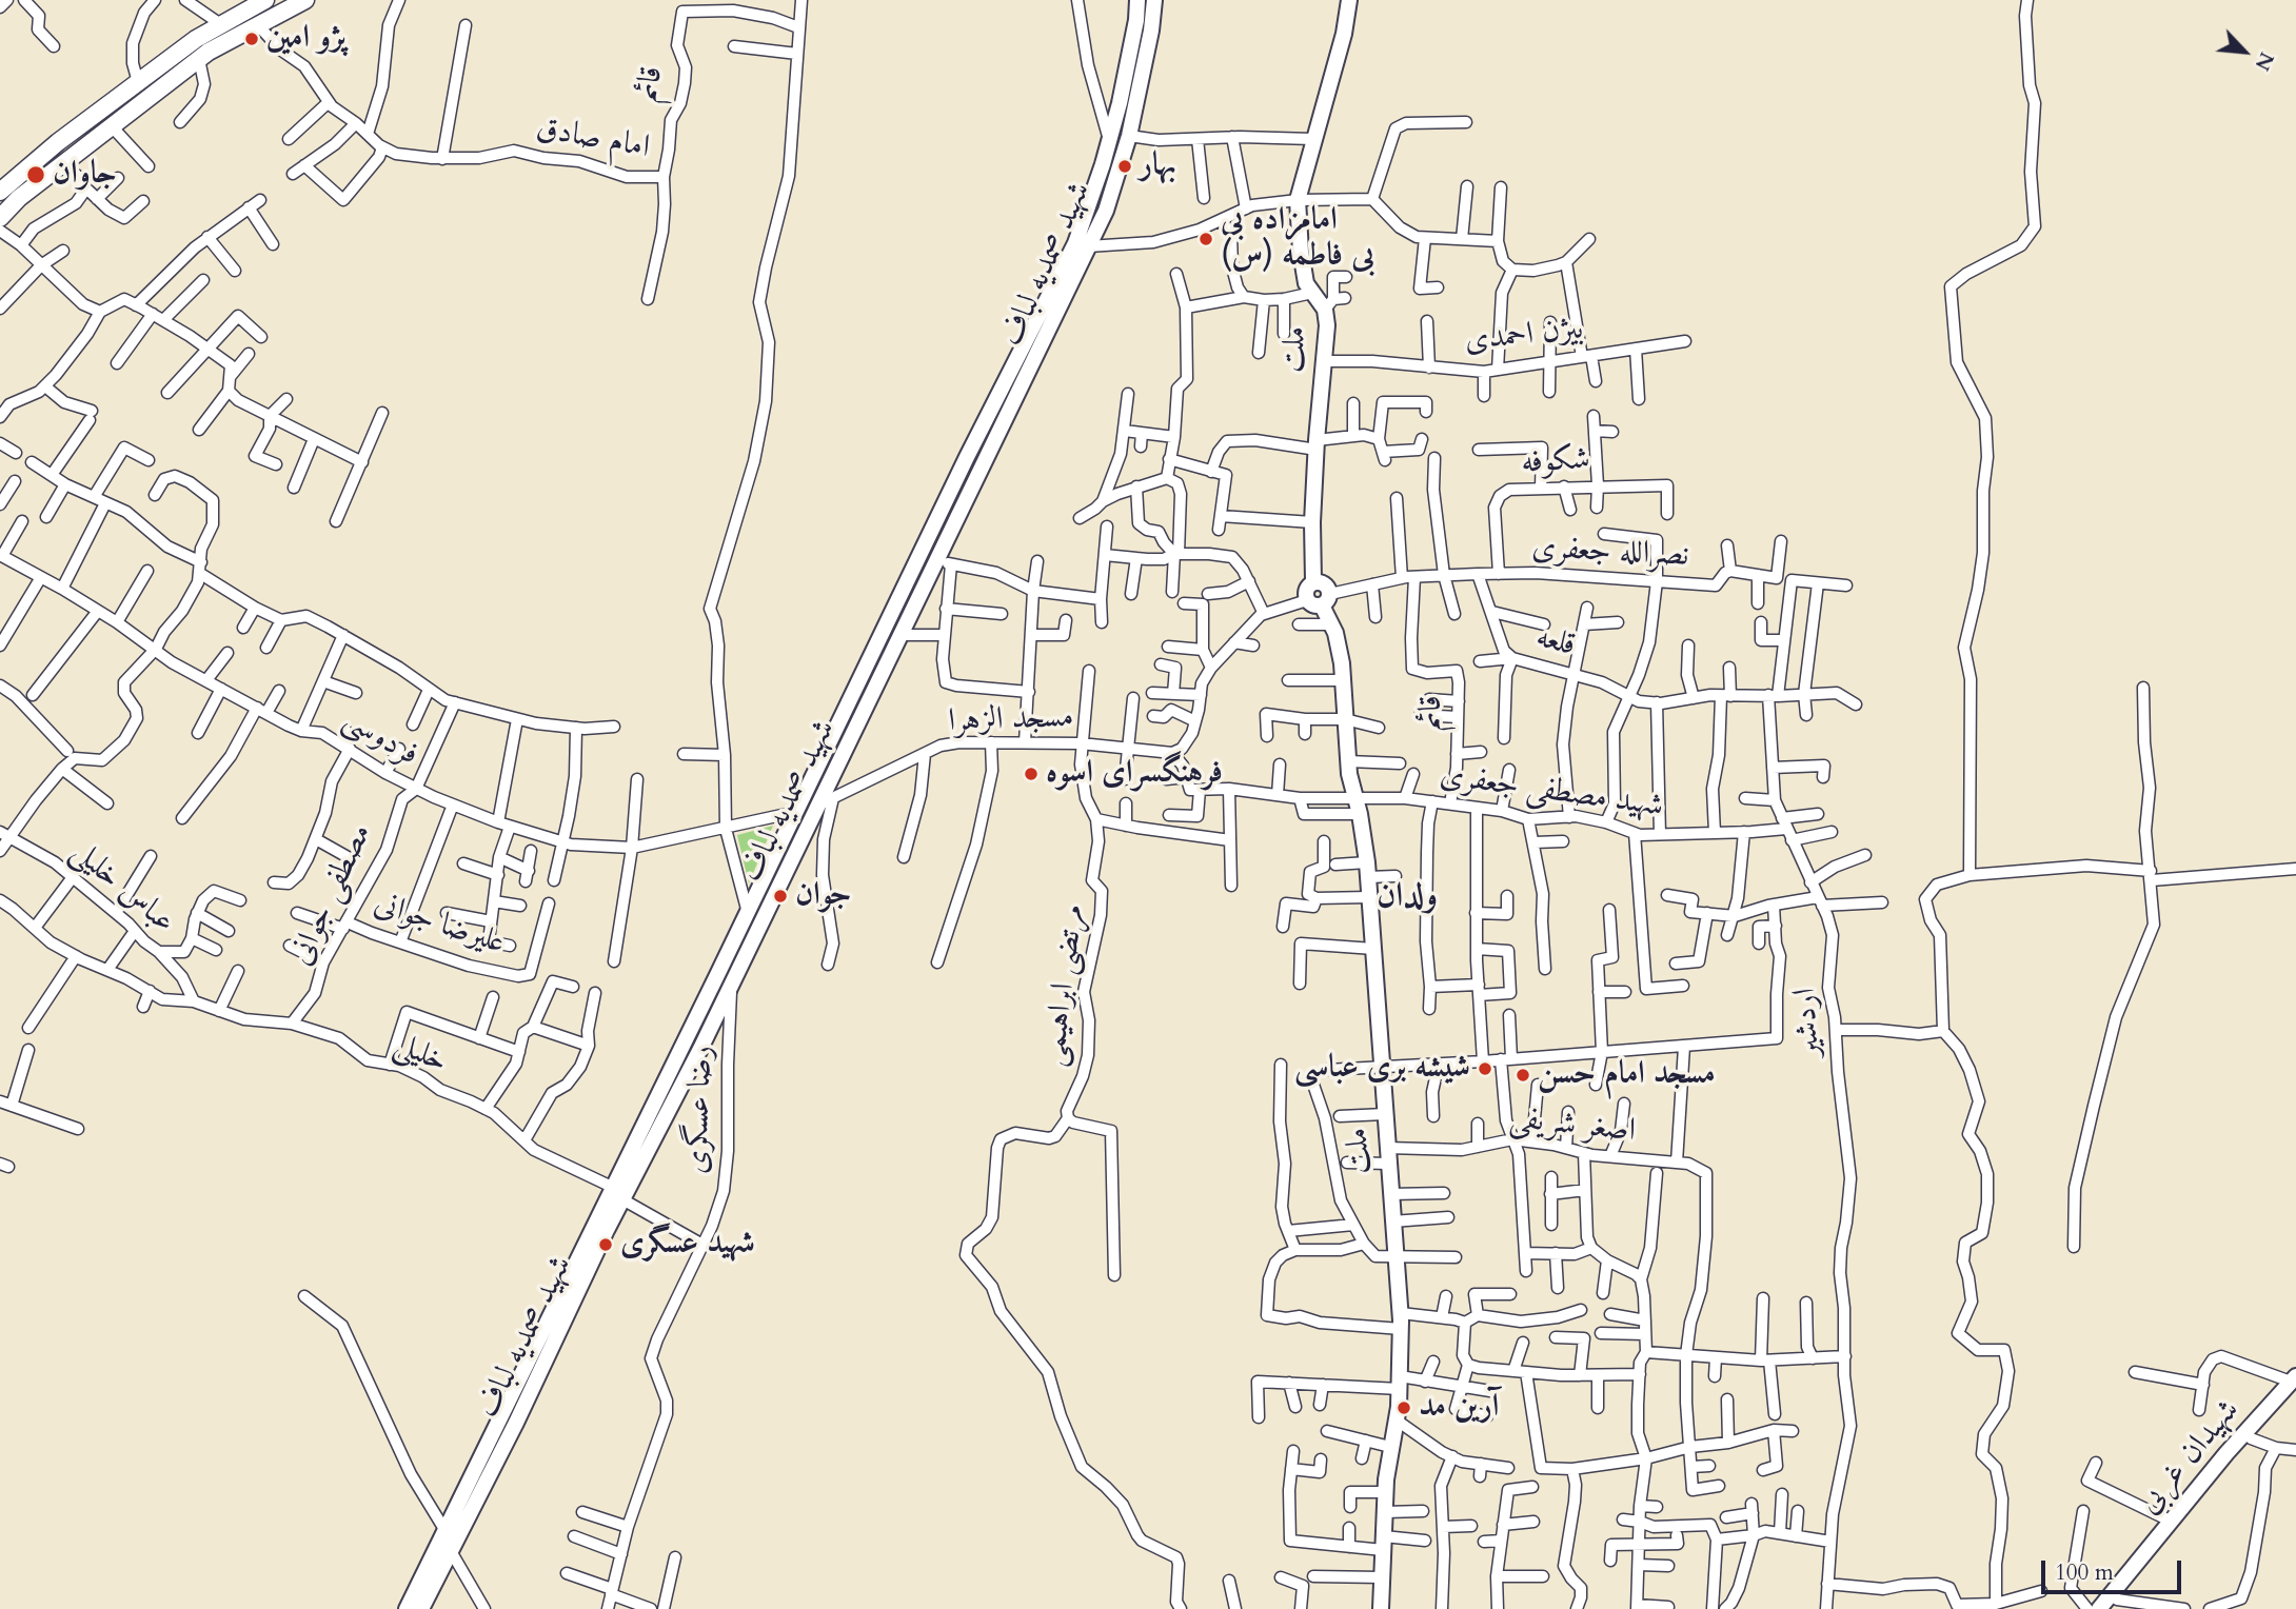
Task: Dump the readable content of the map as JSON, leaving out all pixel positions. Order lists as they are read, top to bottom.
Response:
{
  "streets": {
    "main road": ["شهید صمدیه لباف", "ملت", "شهیدان غربی"],
    "street": [
      "قائم",
      "امام صادق",
      "بیژن احمدی",
      "شکوفه",
      "نصرالله جعفری",
      "قلعه",
      "مسجد الزهرا",
      "فردوسی",
      "شهید مصطفی جعفری",
      "عباس خلیلی",
      "مصطفی جوانی",
      "علیرضا جوانی",
      "مرتضی ابراهیمی",
      "اردشیر",
      "خلیلی",
      "رضا عسگری",
      "اصغر شریفی"
    ]
  },
  "crossings": [
    ["قائم", "امام صادق"],
    ["قائم", "شهید مصطفی جعفری"],
    ["شهید صمدیه لباف", "مسجد الزهرا"],
    ["شهید صمدیه لباف", "فردوسی"],
    ["شهید صمدیه لباف", "خلیلی"],
    ["شهید صمدیه لباف", "رضا عسگری"],
    ["بیژن احمدی", "ملت"],
    ["ملت", "شهید مصطفی جعفری"],
    ["ملت", "اصغر شریفی"],
    ["شکوفه", "نصرالله جعفری"],
    ["نصرالله جعفری", "قلعه"],
    ["قلعه", "اردشیر"],
    ["فردوسی", "مصطفی جوانی"],
    ["شهید مصطفی جعفری", "اردشیر"],
    ["عباس خلیلی", "خلیلی"],
    ["مصطفی جوانی", "علیرضا جوانی"],
    ["مصطفی جوانی", "خلیلی"],
    ["خلیلی", "رضا عسگری"]
  ],
  "districts": ["ولدان"],
  "places": [
    "پژو امین",
    "بهار",
    "جاوان",
    "امامزاده بی بی فاطمه (س)",
    "فرهنگسرای اسوه",
    "جوان",
    "شیشه بری عباسی",
    "مسجد امام حسن",
    "شهید عسگری",
    "آرین مد"
  ],
  "scale_bar": "100 m",
  "north": "bottom right"
}
